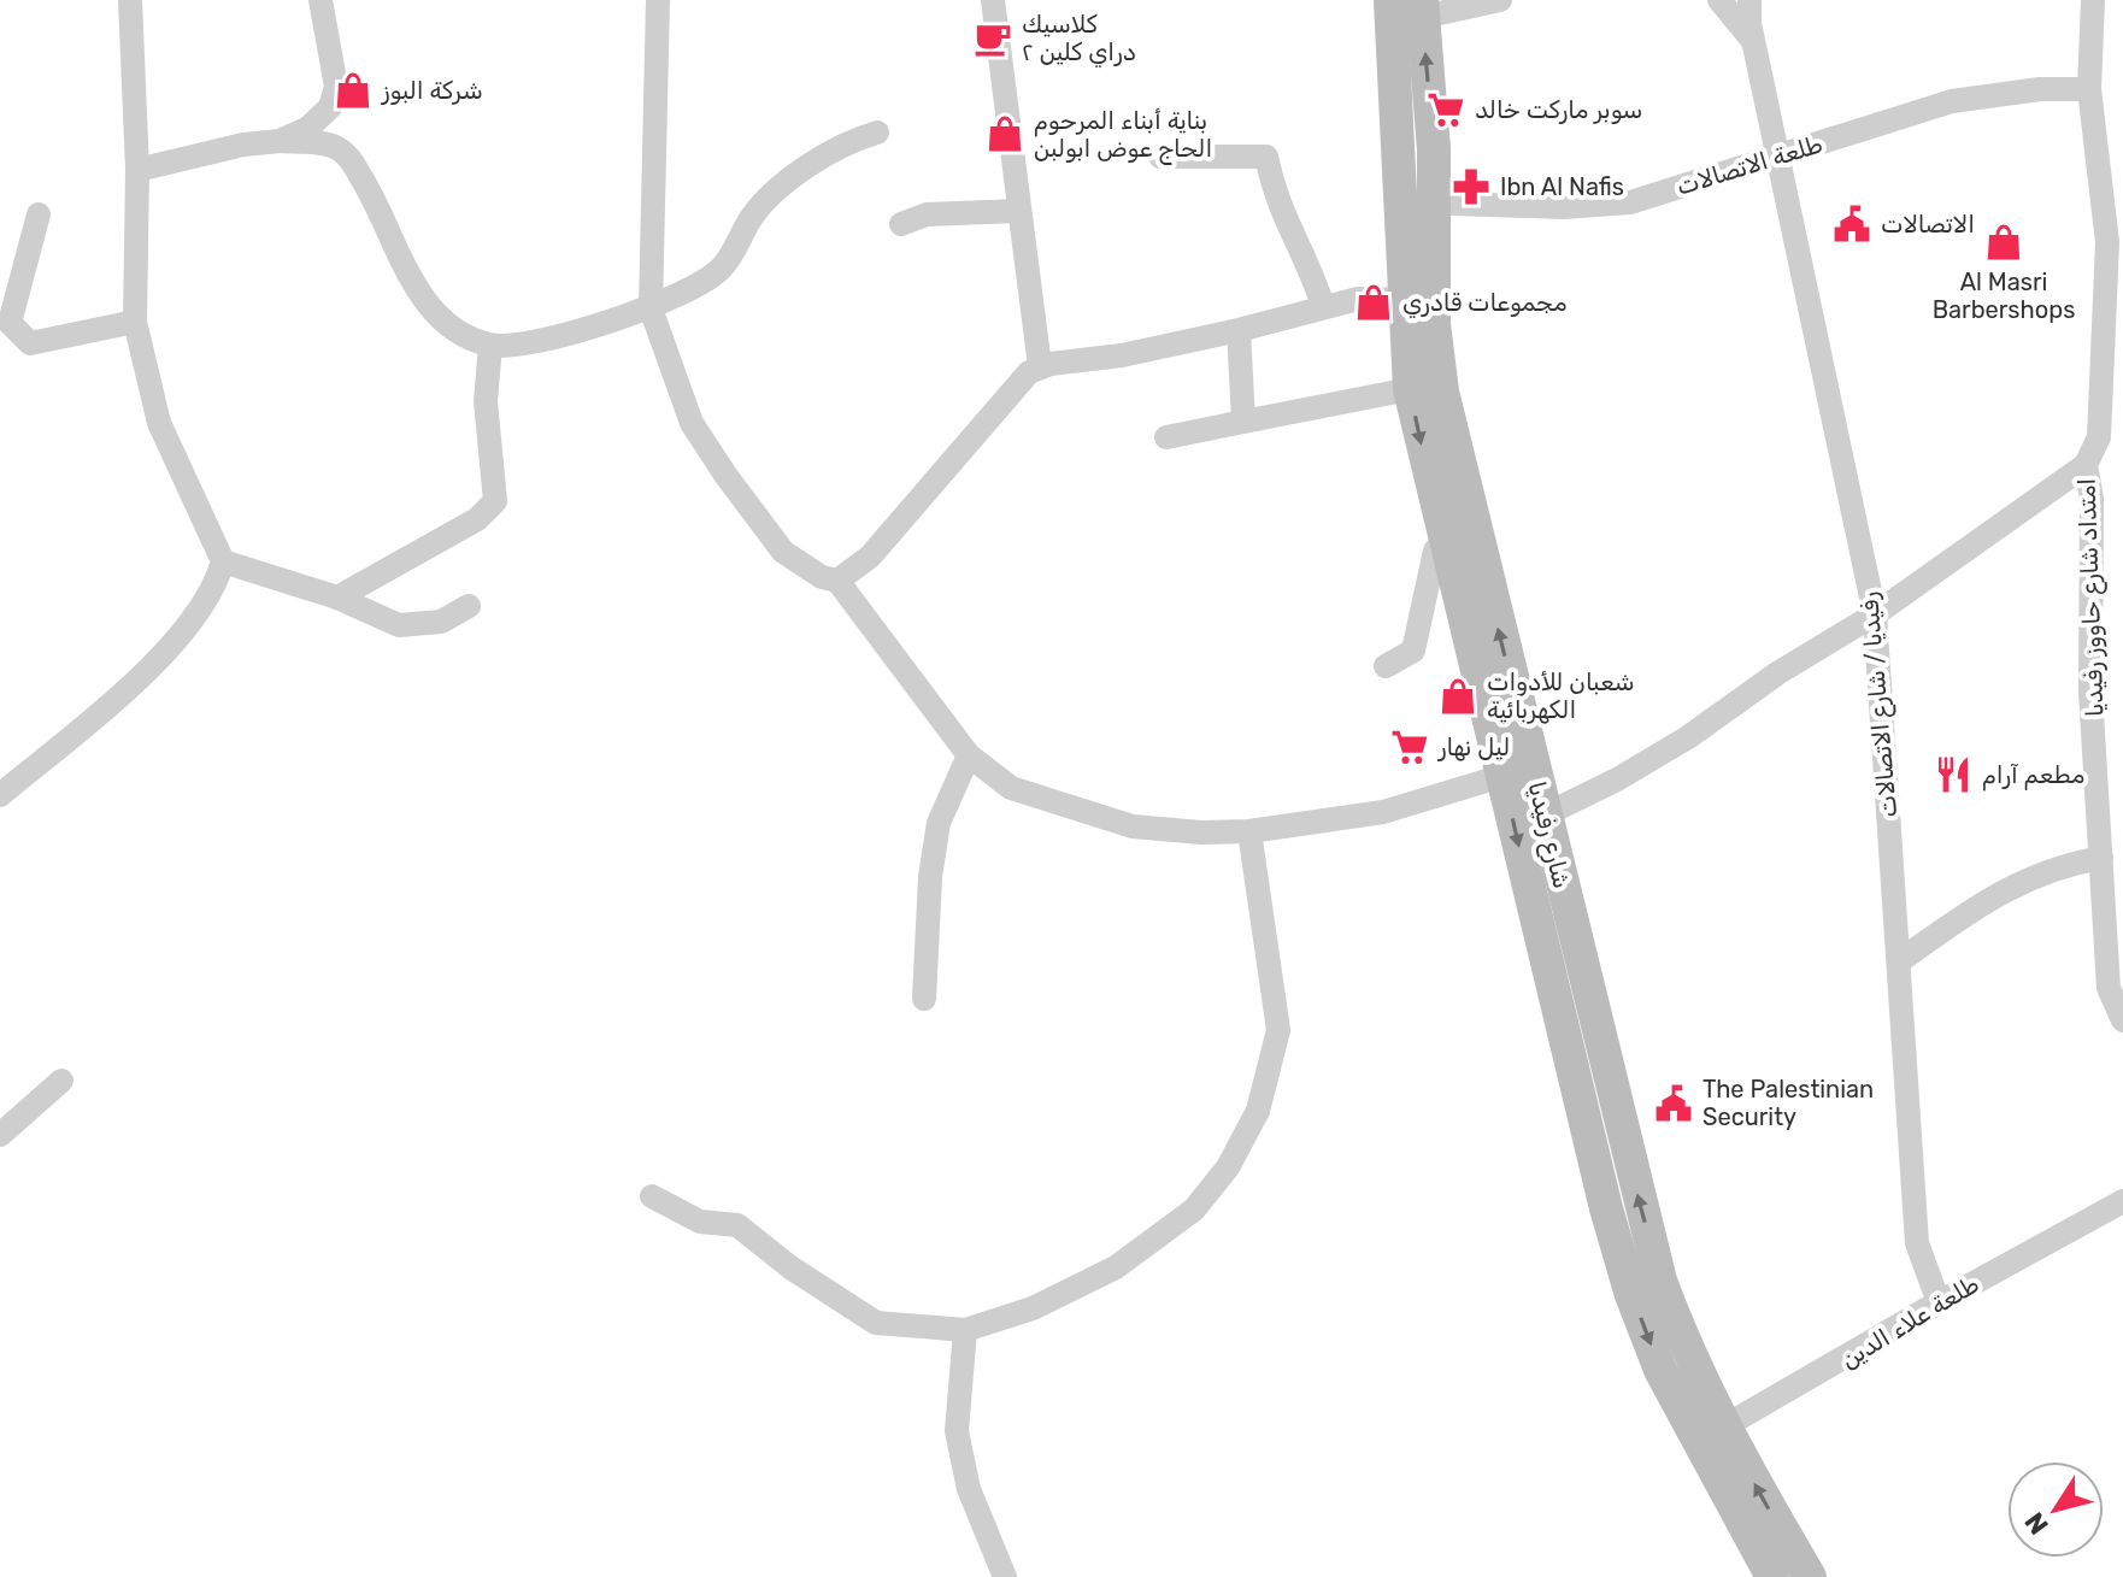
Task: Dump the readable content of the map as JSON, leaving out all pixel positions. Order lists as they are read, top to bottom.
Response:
{
  "streets": {
    "main road": ["شارع رفيديا"],
    "street": [
      "طلعة الاتصالات",
      "امتداد شارع حاووز رفيديا",
      "رفيديا / شارع الاتصالات",
      "طلعة علاء الدين"
    ]
  },
  "crossings": [
    ["طلعة الاتصالات", "امتداد شارع حاووز رفيديا"],
    ["طلعة الاتصالات", "رفيديا / شارع الاتصالات"],
    ["طلعة الاتصالات", "شارع رفيديا"],
    ["رفيديا / شارع الاتصالات", "طلعة علاء الدين"],
    ["شارع رفيديا", "طلعة علاء الدين"]
  ],
  "places": {
    "cafe": ["كلاسيك دراي كلين ٢"],
    "shop": [
      "شركة البوز",
      "بناية أبناء المرحوم الحاج عوض ابولبن",
      "Al Masri Barbershops",
      "مجموعات قادري",
      "شعبان للأدوات الكهربائية"
    ],
    "supermarket": ["سوبر مارکت خالد", "ليل نهار"],
    "pharmacy": ["Ibn Al Nafis"],
    "public building": ["الاتصالات", "The Palestinian Security"],
    "restaurant": ["مطعم آرام"]
  },
  "north": "bottom left"
}
